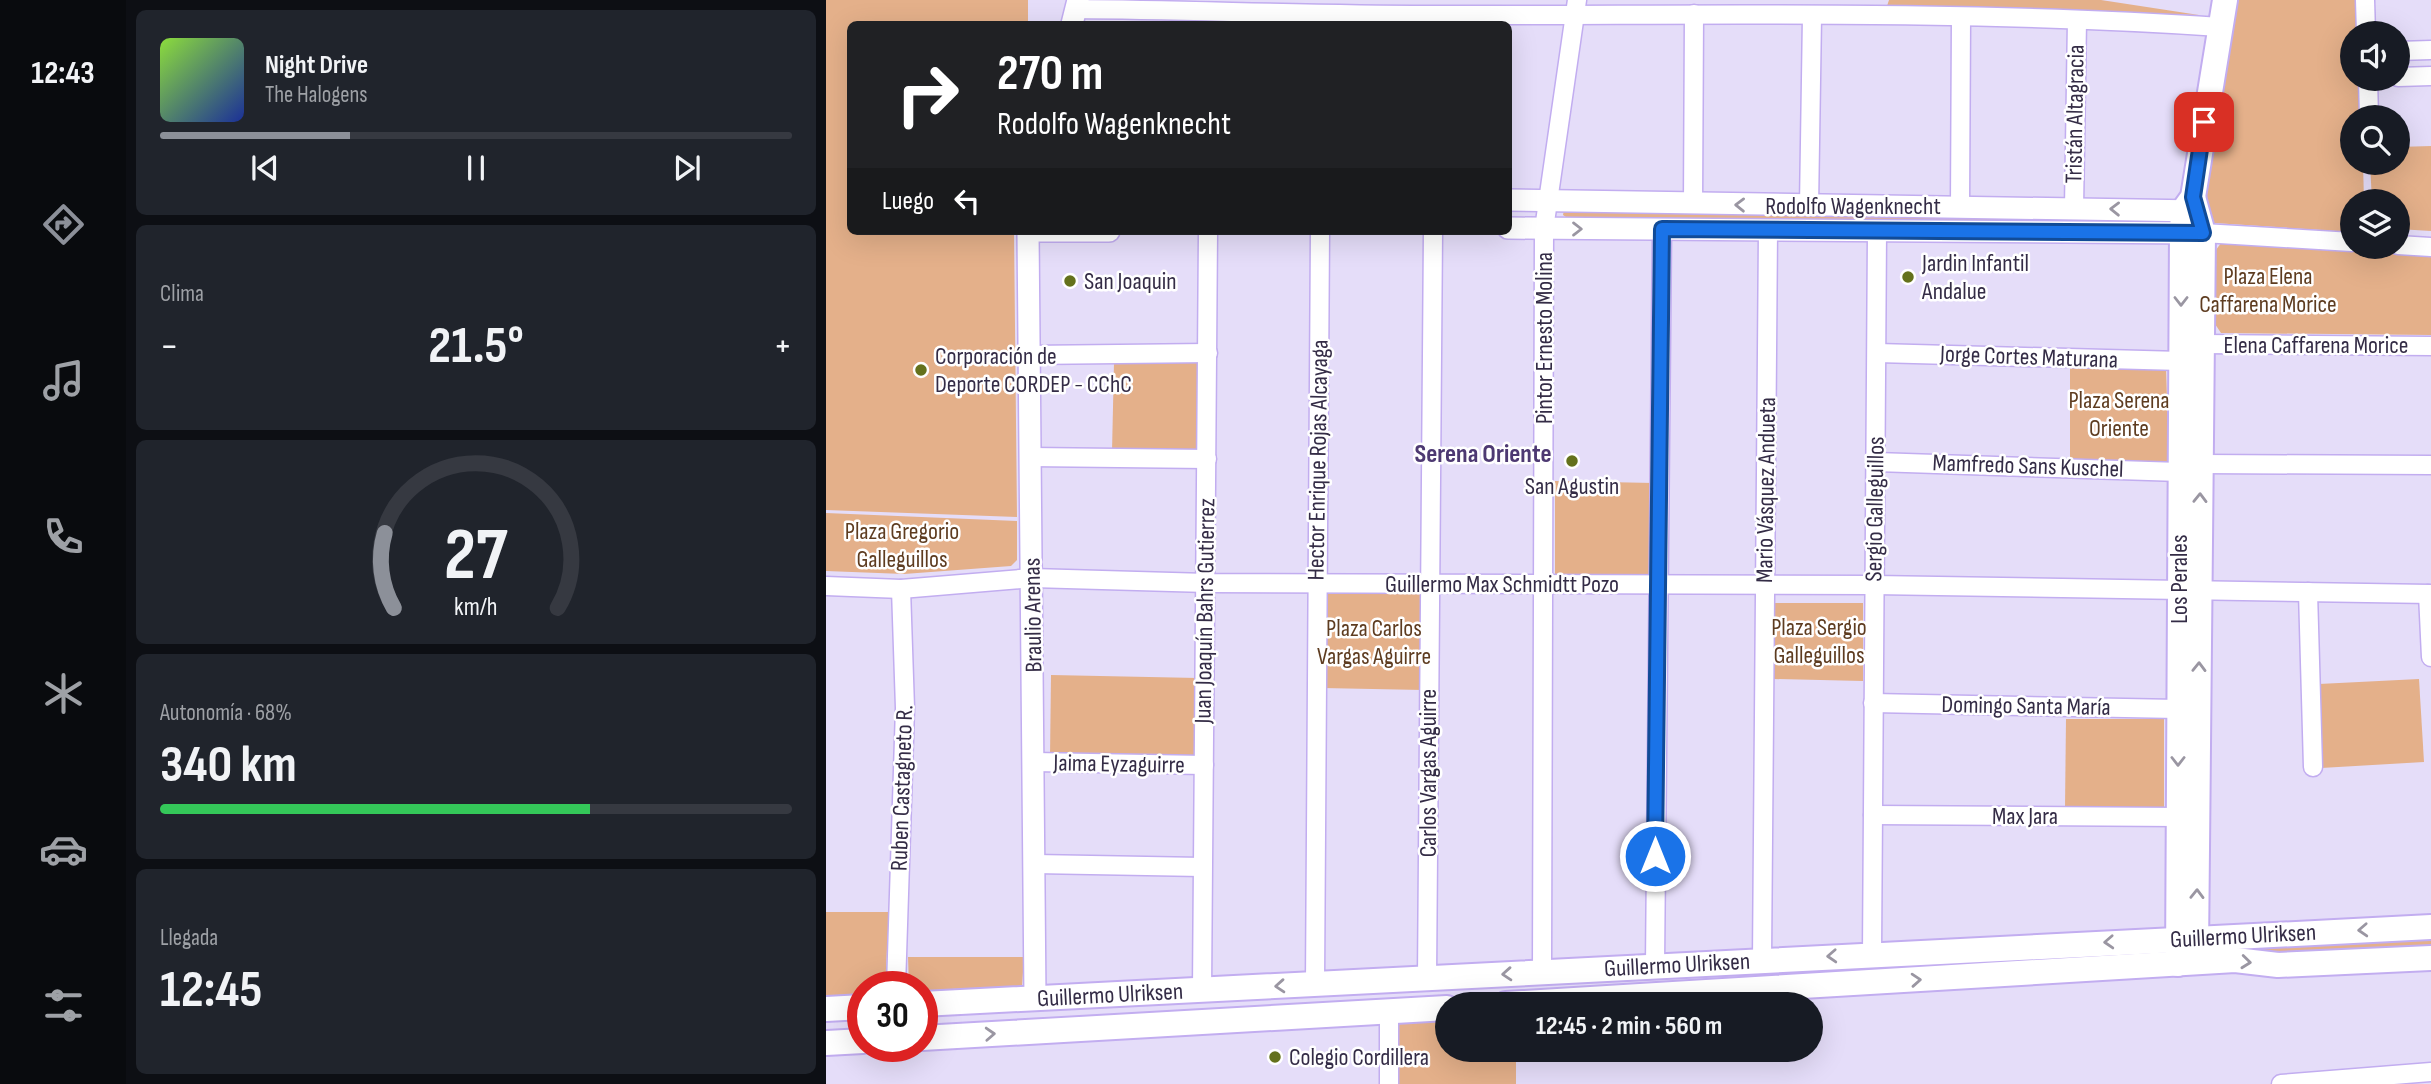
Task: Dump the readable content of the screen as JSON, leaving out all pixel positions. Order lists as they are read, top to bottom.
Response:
{
  "streets": {
    "main road": ["Los Perales", "Guillermo Ulriksen"],
    "street": [
      "Tristán Altagracia",
      "Rodolfo Wagenknecht",
      "Pintor Ernesto Molina",
      "Elena Caffarena Morice",
      "Jorge Cortes Maturana",
      "Hector Enrique Rojas Alcayaga",
      "Mamfredo Sans Kuschel",
      "Mario Vásquez Andueta",
      "Sergio Galleguillos",
      "Guillermo Max Schmidtt Pozo",
      "Juan Joaquín Bahrs Gutierrez",
      "Braulio Arenas",
      "Domingo Santa María",
      "Jaima Eyzaguirre",
      "Carlos Vargas Aguirre",
      "Ruben Castagneto R.",
      "Max Jara"
    ]
  },
  "crossings": [
    ["Tristán Altagracia", "Rodolfo Wagenknecht"],
    ["Rodolfo Wagenknecht", "Pintor Ernesto Molina"],
    ["Rodolfo Wagenknecht", "Mario Vásquez Andueta"],
    ["Rodolfo Wagenknecht", "Sergio Galleguillos"],
    ["Rodolfo Wagenknecht", "Los Perales"],
    ["Pintor Ernesto Molina", "Guillermo Max Schmidtt Pozo"],
    ["Pintor Ernesto Molina", "Guillermo Ulriksen"],
    ["Elena Caffarena Morice", "Los Perales"],
    ["Jorge Cortes Maturana", "Sergio Galleguillos"],
    ["Jorge Cortes Maturana", "Los Perales"],
    ["Hector Enrique Rojas Alcayaga", "Guillermo Max Schmidtt Pozo"],
    ["Hector Enrique Rojas Alcayaga", "Guillermo Ulriksen"],
    ["Mamfredo Sans Kuschel", "Sergio Galleguillos"],
    ["Mamfredo Sans Kuschel", "Los Perales"],
    ["Mario Vásquez Andueta", "Guillermo Max Schmidtt Pozo"],
    ["Mario Vásquez Andueta", "Guillermo Ulriksen"],
    ["Sergio Galleguillos", "Guillermo Max Schmidtt Pozo"],
    ["Sergio Galleguillos", "Domingo Santa María"],
    ["Sergio Galleguillos", "Max Jara"],
    ["Sergio Galleguillos", "Guillermo Ulriksen"],
    ["Los Perales", "Guillermo Max Schmidtt Pozo"],
    ["Los Perales", "Domingo Santa María"],
    ["Los Perales", "Max Jara"],
    ["Los Perales", "Guillermo Ulriksen"],
    ["Guillermo Max Schmidtt Pozo", "Juan Joaquín Bahrs Gutierrez"],
    ["Guillermo Max Schmidtt Pozo", "Braulio Arenas"],
    ["Guillermo Max Schmidtt Pozo", "Carlos Vargas Aguirre"],
    ["Guillermo Max Schmidtt Pozo", "Ruben Castagneto R."],
    ["Juan Joaquín Bahrs Gutierrez", "Jaima Eyzaguirre"],
    ["Juan Joaquín Bahrs Gutierrez", "Guillermo Ulriksen"],
    ["Braulio Arenas", "Jaima Eyzaguirre"],
    ["Braulio Arenas", "Guillermo Ulriksen"],
    ["Carlos Vargas Aguirre", "Guillermo Ulriksen"]
  ],
  "districts": ["Serena Oriente"],
  "parks": [
    "Plaza Elena Caffarena Morice",
    "Plaza Serena Oriente",
    "Plaza Gregorio Galleguillos",
    "Plaza Sergio Galleguillos",
    "Plaza Carlos Vargas Aguirre"
  ],
  "places": [
    "Jardin Infantil Andalue",
    "San Joaquin",
    "Corporación de Deporte CORDEP - CChC",
    "San Agustin",
    "Colegio Cordillera"
  ],
  "page": {
    "tabs": "12:43",
    "turn": ["270 m", "Rodolfo Wagenknecht"],
    "song": ["Night Drive", "The Halogens"],
    "then": "Luego",
    "tile": [
      "Clima",
      ["Autonomía · 68%", "340 km"],
      ["Llegada", "12:45"]
    ],
    "heat": ["−", "21.5°", "+"],
    "limit": "30",
    "trip": "12:45 · 2 min · 560 m",
    "gauge": ["27", "km/h"]
  }
}
